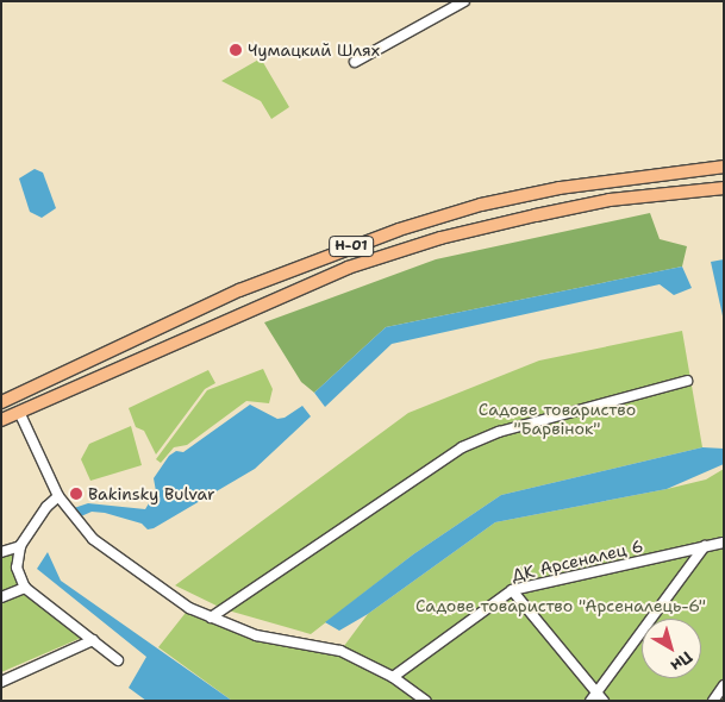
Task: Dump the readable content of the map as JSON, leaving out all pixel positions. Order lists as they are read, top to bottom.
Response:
{
  "streets": {
    "main road": ["Н-01"],
    "street": ["ДК Арсеналец 6"]
  },
  "parks": ["Садове товариство \"Барвінок\"", "Садове товариство \"Арсеналець-6\""],
  "places": ["Чумацкий Шлях", "Bakinsky Bulvar"],
  "north": "bottom right"
}
